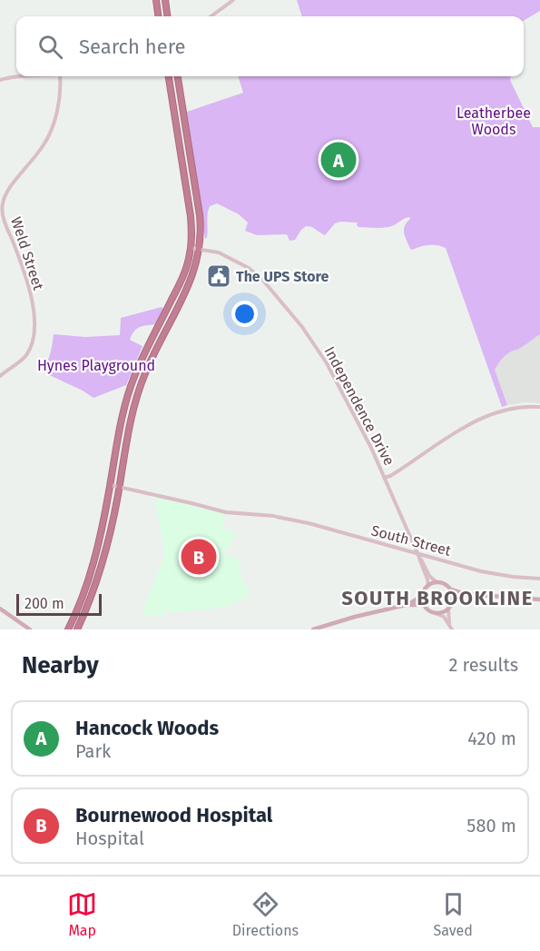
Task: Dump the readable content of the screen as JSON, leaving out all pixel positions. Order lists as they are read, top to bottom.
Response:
{
  "streets": {
    "street": ["Weld Street", "Independence Drive", "South Street"]
  },
  "crossings": [
    ["Independence Drive", "South Street"]
  ],
  "districts": ["SOUTH BROOKLINE"],
  "parks": ["Leatherbee Woods", "Hynes Playground"],
  "places": {
    "public building": ["The UPS Store"]
  },
  "scale_bar": "200 m",
  "page": {
    "search": "Search here",
    "pins": ["A", "B"],
    "scale": "200 m",
    "heading": ["Nearby", "2 results"],
    "list": [
      {
        "mark": "A",
        "name": "Hancock Woods",
        "note": "Park",
        "value": "420 m"
      },
      {
        "mark": "B",
        "name": "Bournewood Hospital",
        "note": "Hospital",
        "value": "580 m"
      }
    ],
    "nav": ["Map", "Directions", "Saved"]
  }
}
